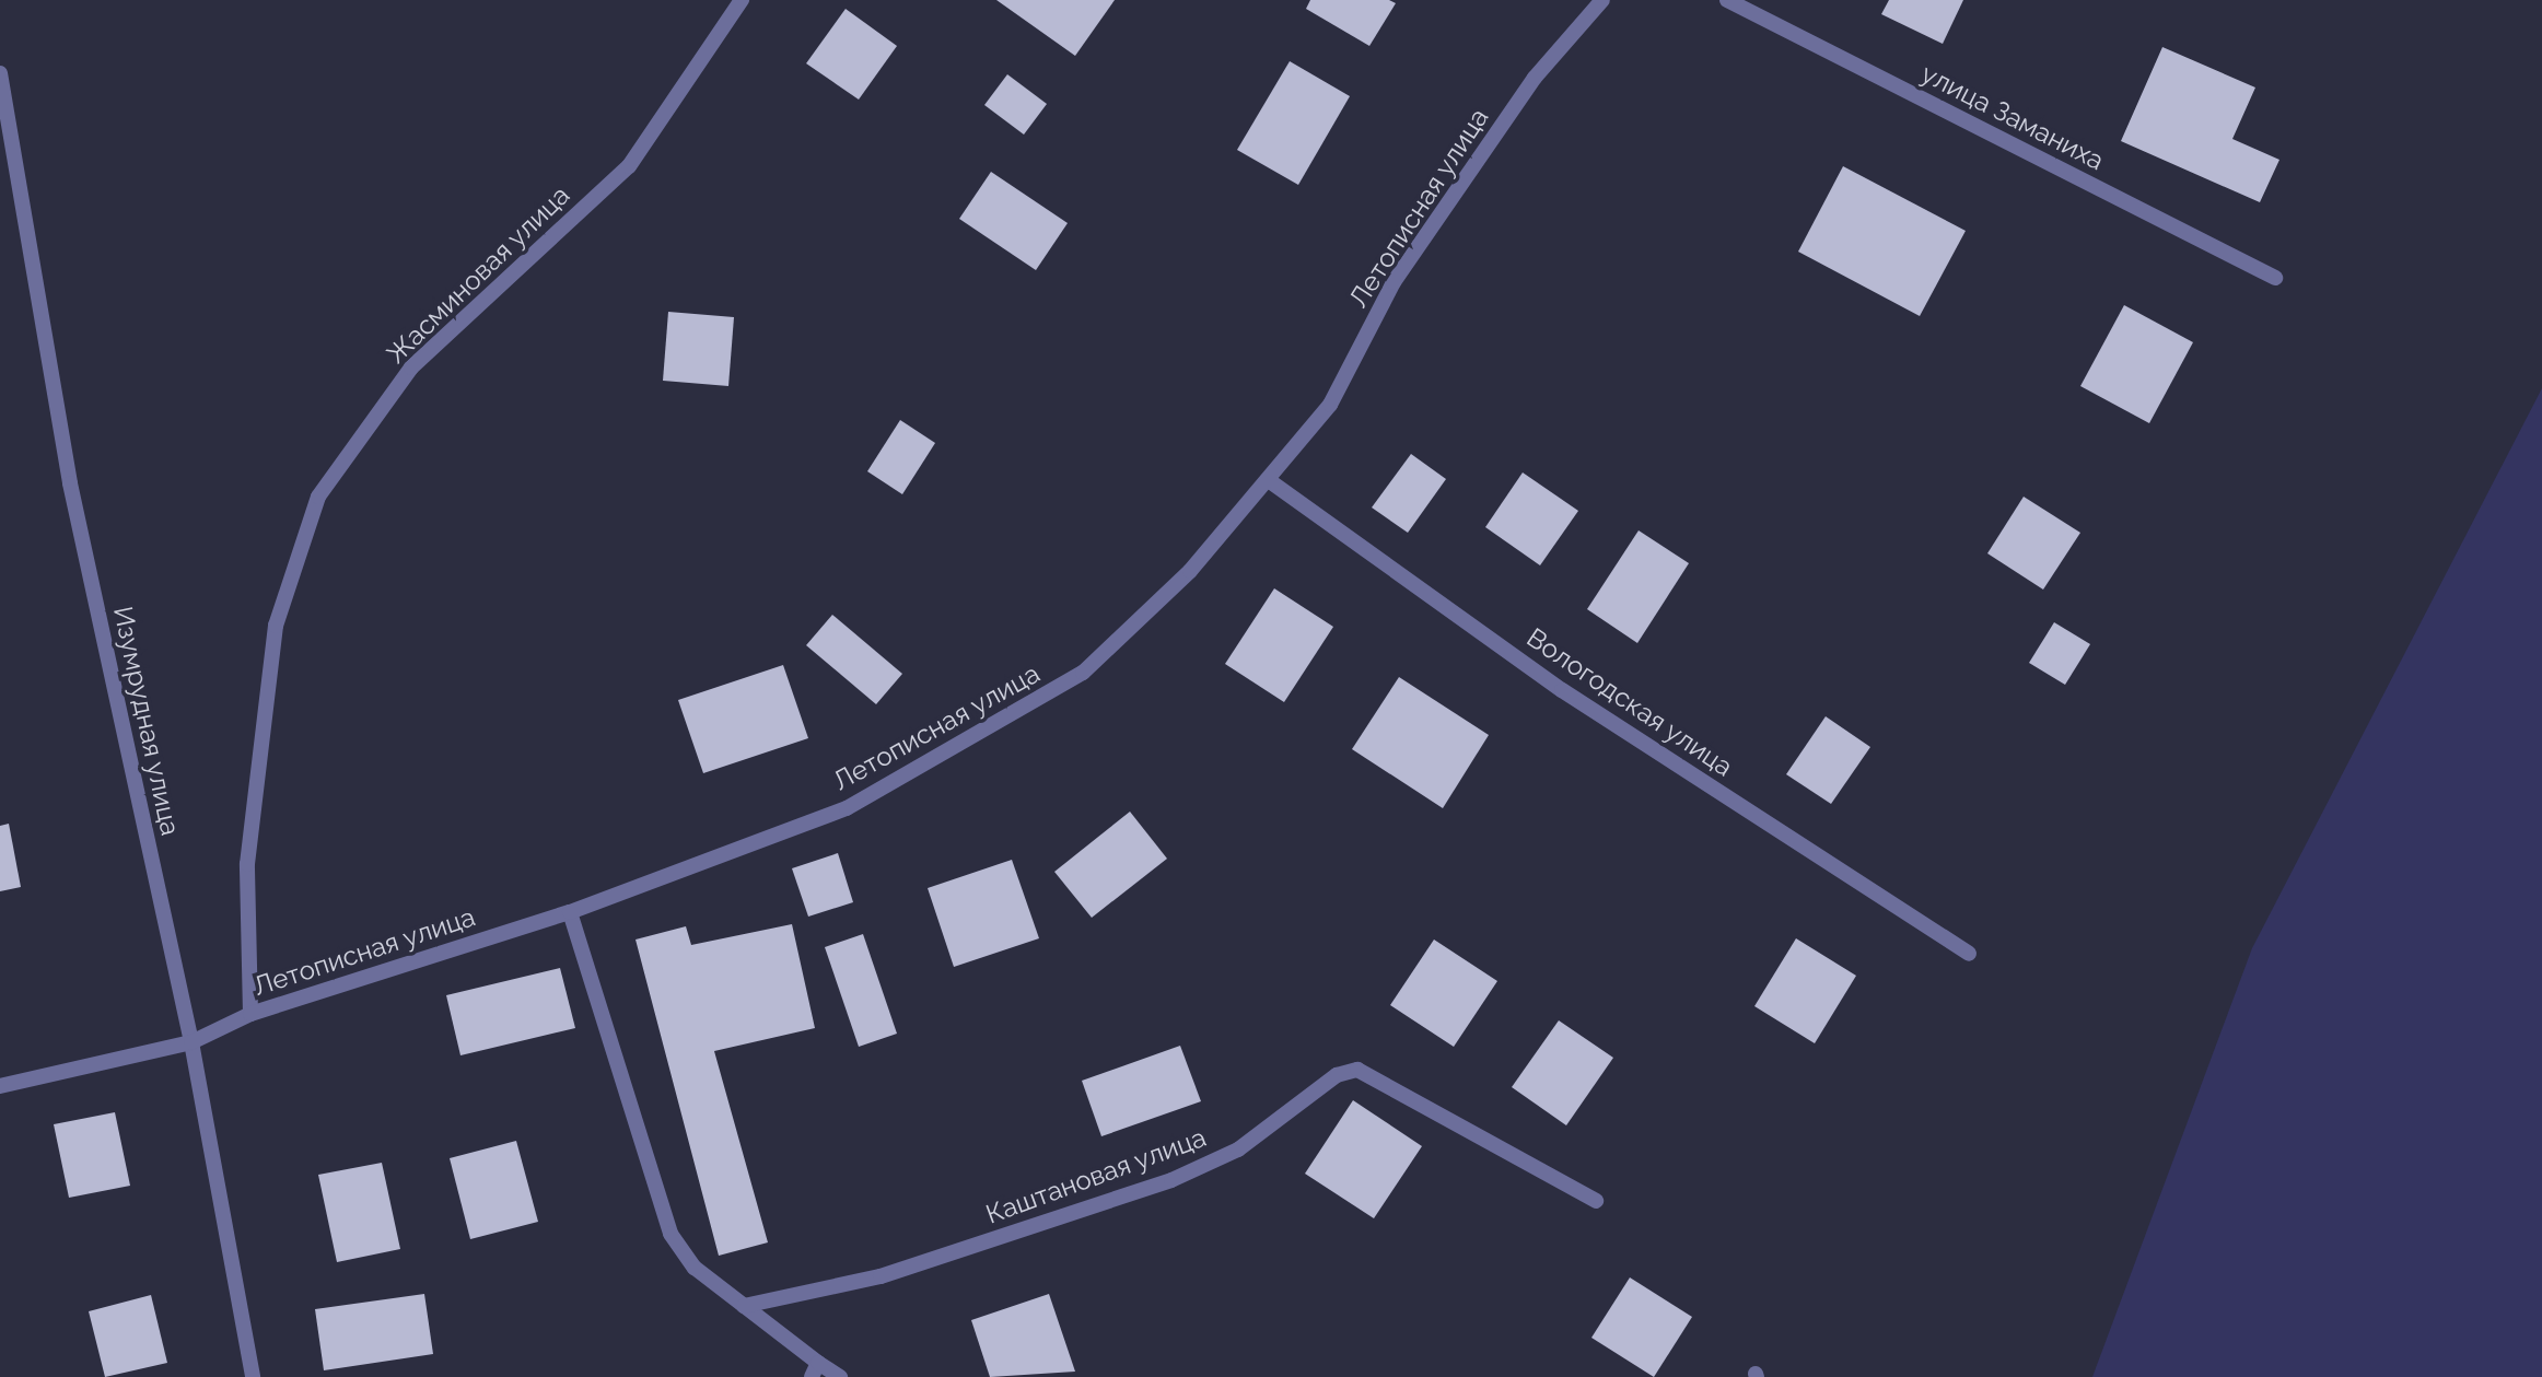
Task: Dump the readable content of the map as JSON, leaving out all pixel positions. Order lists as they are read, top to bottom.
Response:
{
  "streets": {
    "street": [
      "улица Заманиха",
      "Летописная улица",
      "Жасминовая улица",
      "Вологодская улица",
      "Изумрудная улица",
      "Каштановая улица"
    ]
  },
  "crossings": [
    ["Летописная улица", "Жасминовая улица"],
    ["Летописная улица", "Вологодская улица"],
    ["Летописная улица", "Изумрудная улица"]
  ]
}
